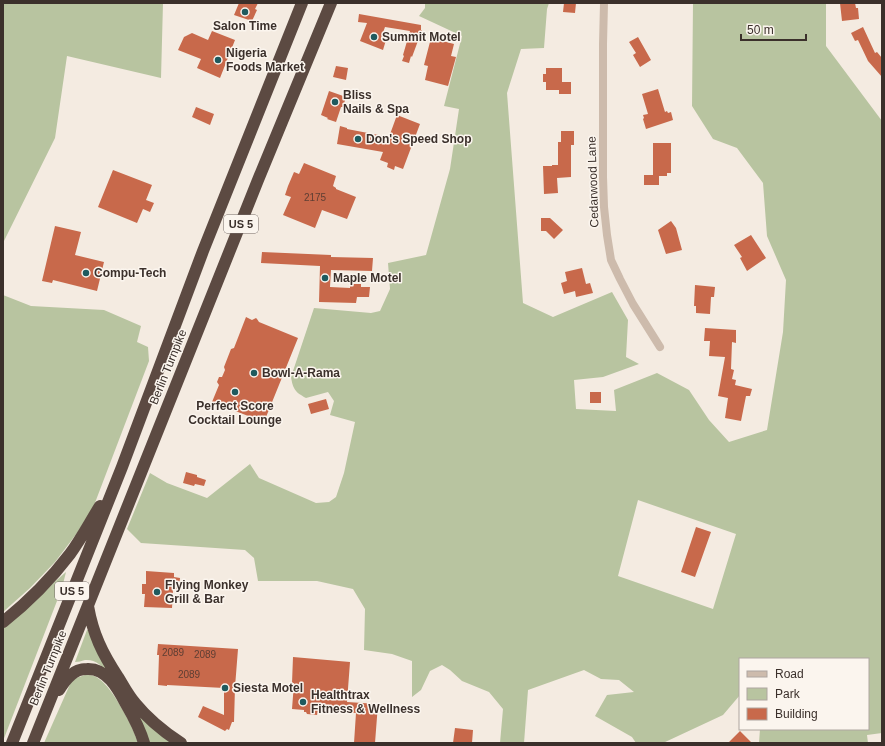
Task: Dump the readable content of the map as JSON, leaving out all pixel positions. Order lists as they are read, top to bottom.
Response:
{
  "streets": {
    "highway": ["US 5", "Berlin Turnpike"],
    "street": ["Cedarwood Lane"]
  },
  "places": [
    "Salon Time",
    "Summit Motel",
    "Nigeria Foods Market",
    "Bliss Nails & Spa",
    "Don's Speed Shop",
    "Compu-Tech",
    "Maple Motel",
    "Bowl-A-Rama",
    "Perfect Score Cocktail Lounge",
    "Flying Monkey Grill & Bar",
    "Siesta Motel",
    "Healthtrax Fitness & Wellness"
  ],
  "house_numbers": [
    "2175",
    "2089",
    "2089",
    "2089"
  ],
  "legend": ["Road", "Park", "Building"],
  "scale_bar": "50 m"
}
